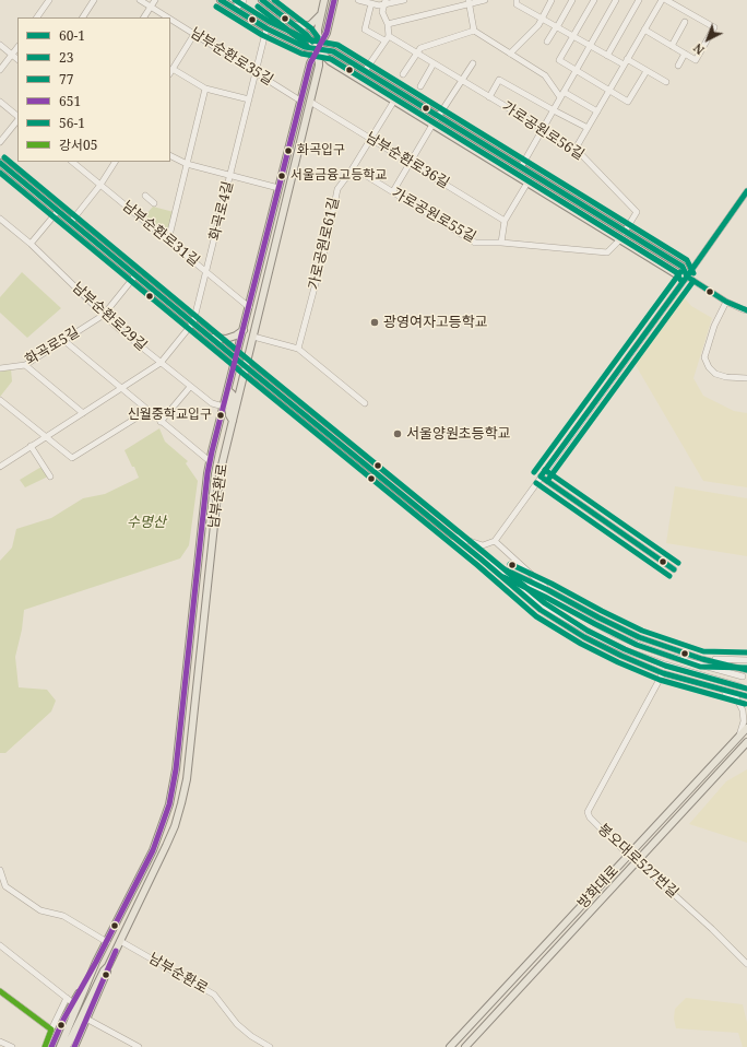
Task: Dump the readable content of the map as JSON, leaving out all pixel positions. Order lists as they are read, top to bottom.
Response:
{
  "streets": {
    "main road": ["남부순환로", "방화대로"],
    "street": [
      "남부순환로35길",
      "가로공원로56길",
      "남부순환로36길",
      "화곡로4길",
      "가로공원로55길",
      "남부순환로31길",
      "가로공원로61길",
      "남부순환로29길",
      "화곡로5길",
      "봉오대로527번길"
    ]
  },
  "crossings": [
    ["남부순환로35길", "화곡로4길"],
    ["남부순환로35길", "남부순환로"],
    ["남부순환로36길", "가로공원로61길"],
    ["남부순환로36길", "남부순환로"],
    ["화곡로4길", "남부순환로31길"],
    ["가로공원로55길", "가로공원로61길"],
    ["남부순환로31길", "남부순환로"],
    ["남부순환로29길", "화곡로5길"],
    ["남부순환로29길", "남부순환로"]
  ],
  "parks": ["수명산"],
  "places": [
    "화곡입구",
    "서울금융고등학교",
    "광영여자고등학교",
    "신월중학교입구",
    "서울양원초등학교"
  ],
  "lines": [
    "transit line 60-1",
    "transit line 77",
    "transit line 651",
    "transit line 23",
    "transit line 56-1",
    "transit line 강서05"
  ],
  "legend": [
    "60-1",
    "23",
    "77",
    "651",
    "56-1",
    "강서05"
  ],
  "north": "bottom left"
}
